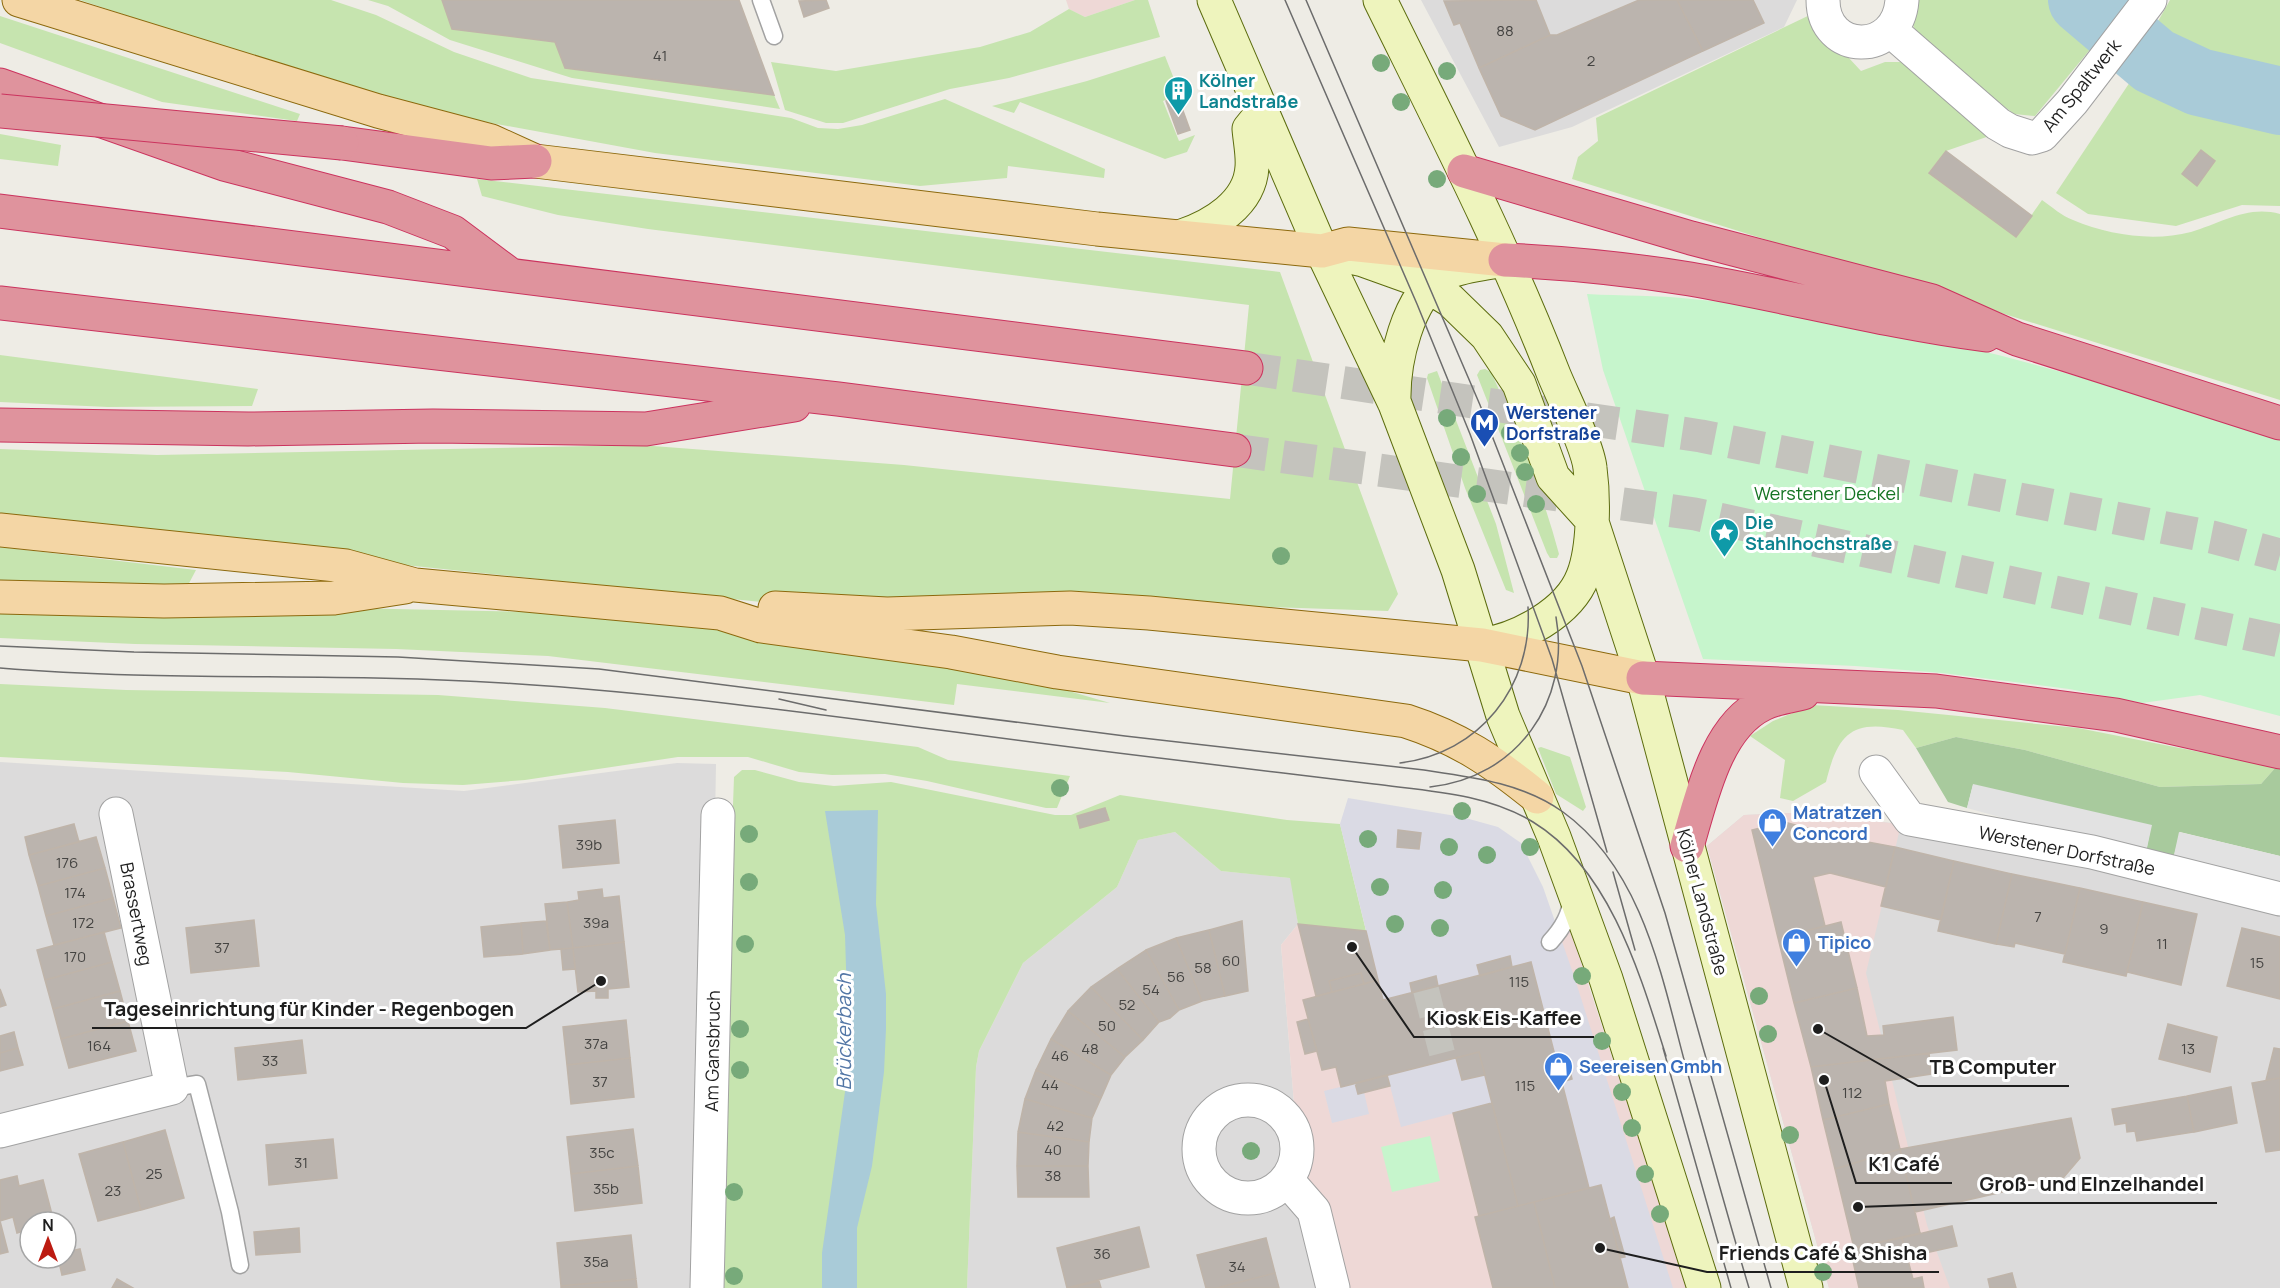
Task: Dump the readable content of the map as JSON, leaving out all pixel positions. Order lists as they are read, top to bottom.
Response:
{
  "streets": {
    "main road": ["Kölner Landstraße"],
    "street": [
      "Am Spaltwerk",
      "Werstener Dorfstraße",
      "Brassertweg",
      "Am Gansbruch"
    ]
  },
  "water": ["Brückerbach"],
  "parks": ["Werstener Deckel"],
  "places": {
    "building": ["Kölner Landstraße"],
    "metro station": ["Werstener Dorfstraße"],
    "place": ["Die Stahlhochstraße"],
    "shop": ["Matratzen Concord", "Tipico", "Seereisen Gmbh"],
    "other": [
      "Kiosk Eis-Kaffee",
      "Tageseinrichtung für Kinder - Regenbogen",
      "TB Computer",
      "K1 Café",
      "Groß- und EInzelhandel",
      "Friends Café & Shisha"
    ]
  },
  "house_numbers": [
    "88",
    "41",
    "2",
    "39b",
    "176",
    "174",
    "7",
    "172",
    "39a",
    "9",
    "11",
    "37",
    "170",
    "60",
    "15",
    "58",
    "56",
    "115",
    "54",
    "52",
    "50",
    "37a",
    "164",
    "48",
    "13",
    "46",
    "33",
    "37",
    "44",
    "115",
    "112",
    "42",
    "40",
    "35c",
    "31",
    "25",
    "38",
    "35b",
    "23",
    "36",
    "35a",
    "34"
  ],
  "north": "top"
}
